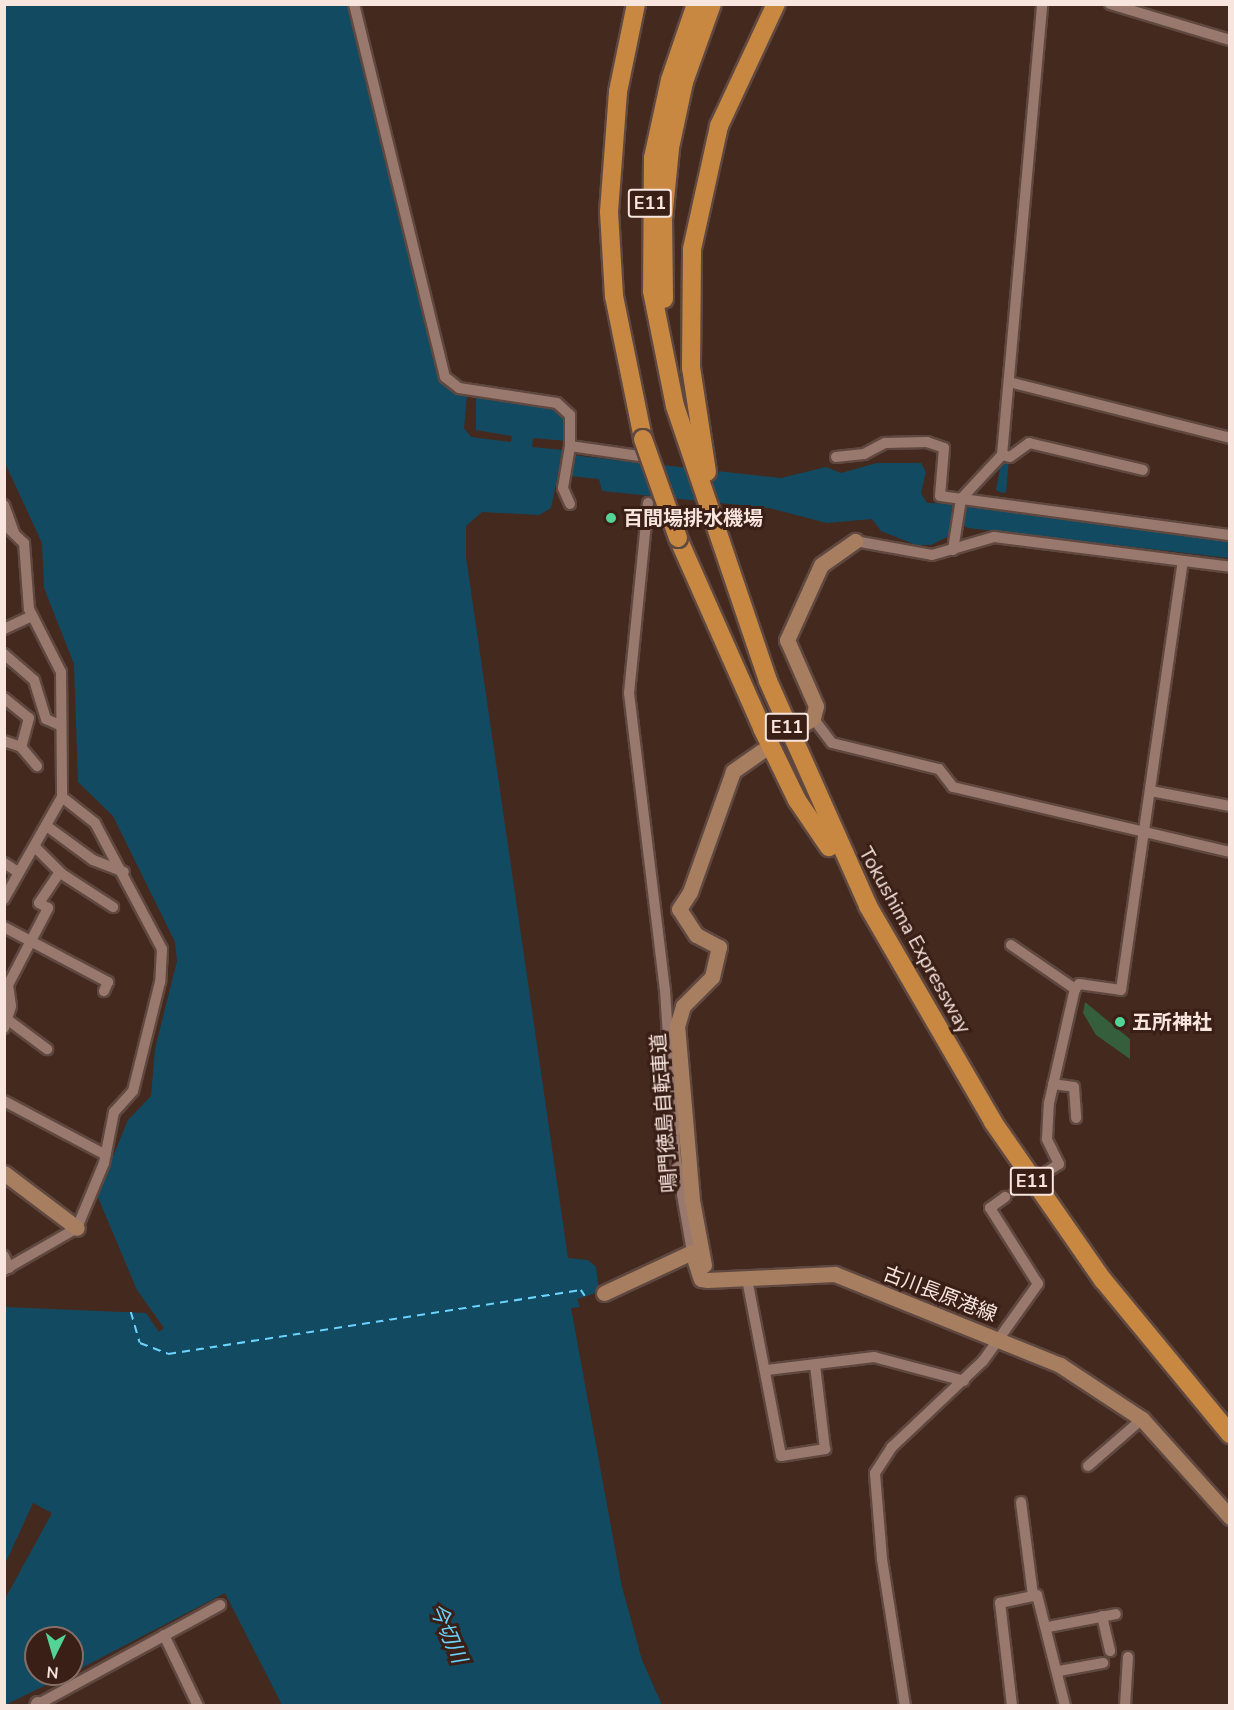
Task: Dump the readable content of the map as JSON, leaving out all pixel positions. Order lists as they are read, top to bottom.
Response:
{
  "streets": {
    "highway": ["E11", "Tokushima Expressway"],
    "main road": ["鳴門徳島自転車道", "古川長原港線"]
  },
  "crossings": [
    ["鳴門徳島自転車道", "古川長原港線"]
  ],
  "water": ["今切川"],
  "places": ["百間場排水機場", "五所神社"],
  "north": "bottom"
}
